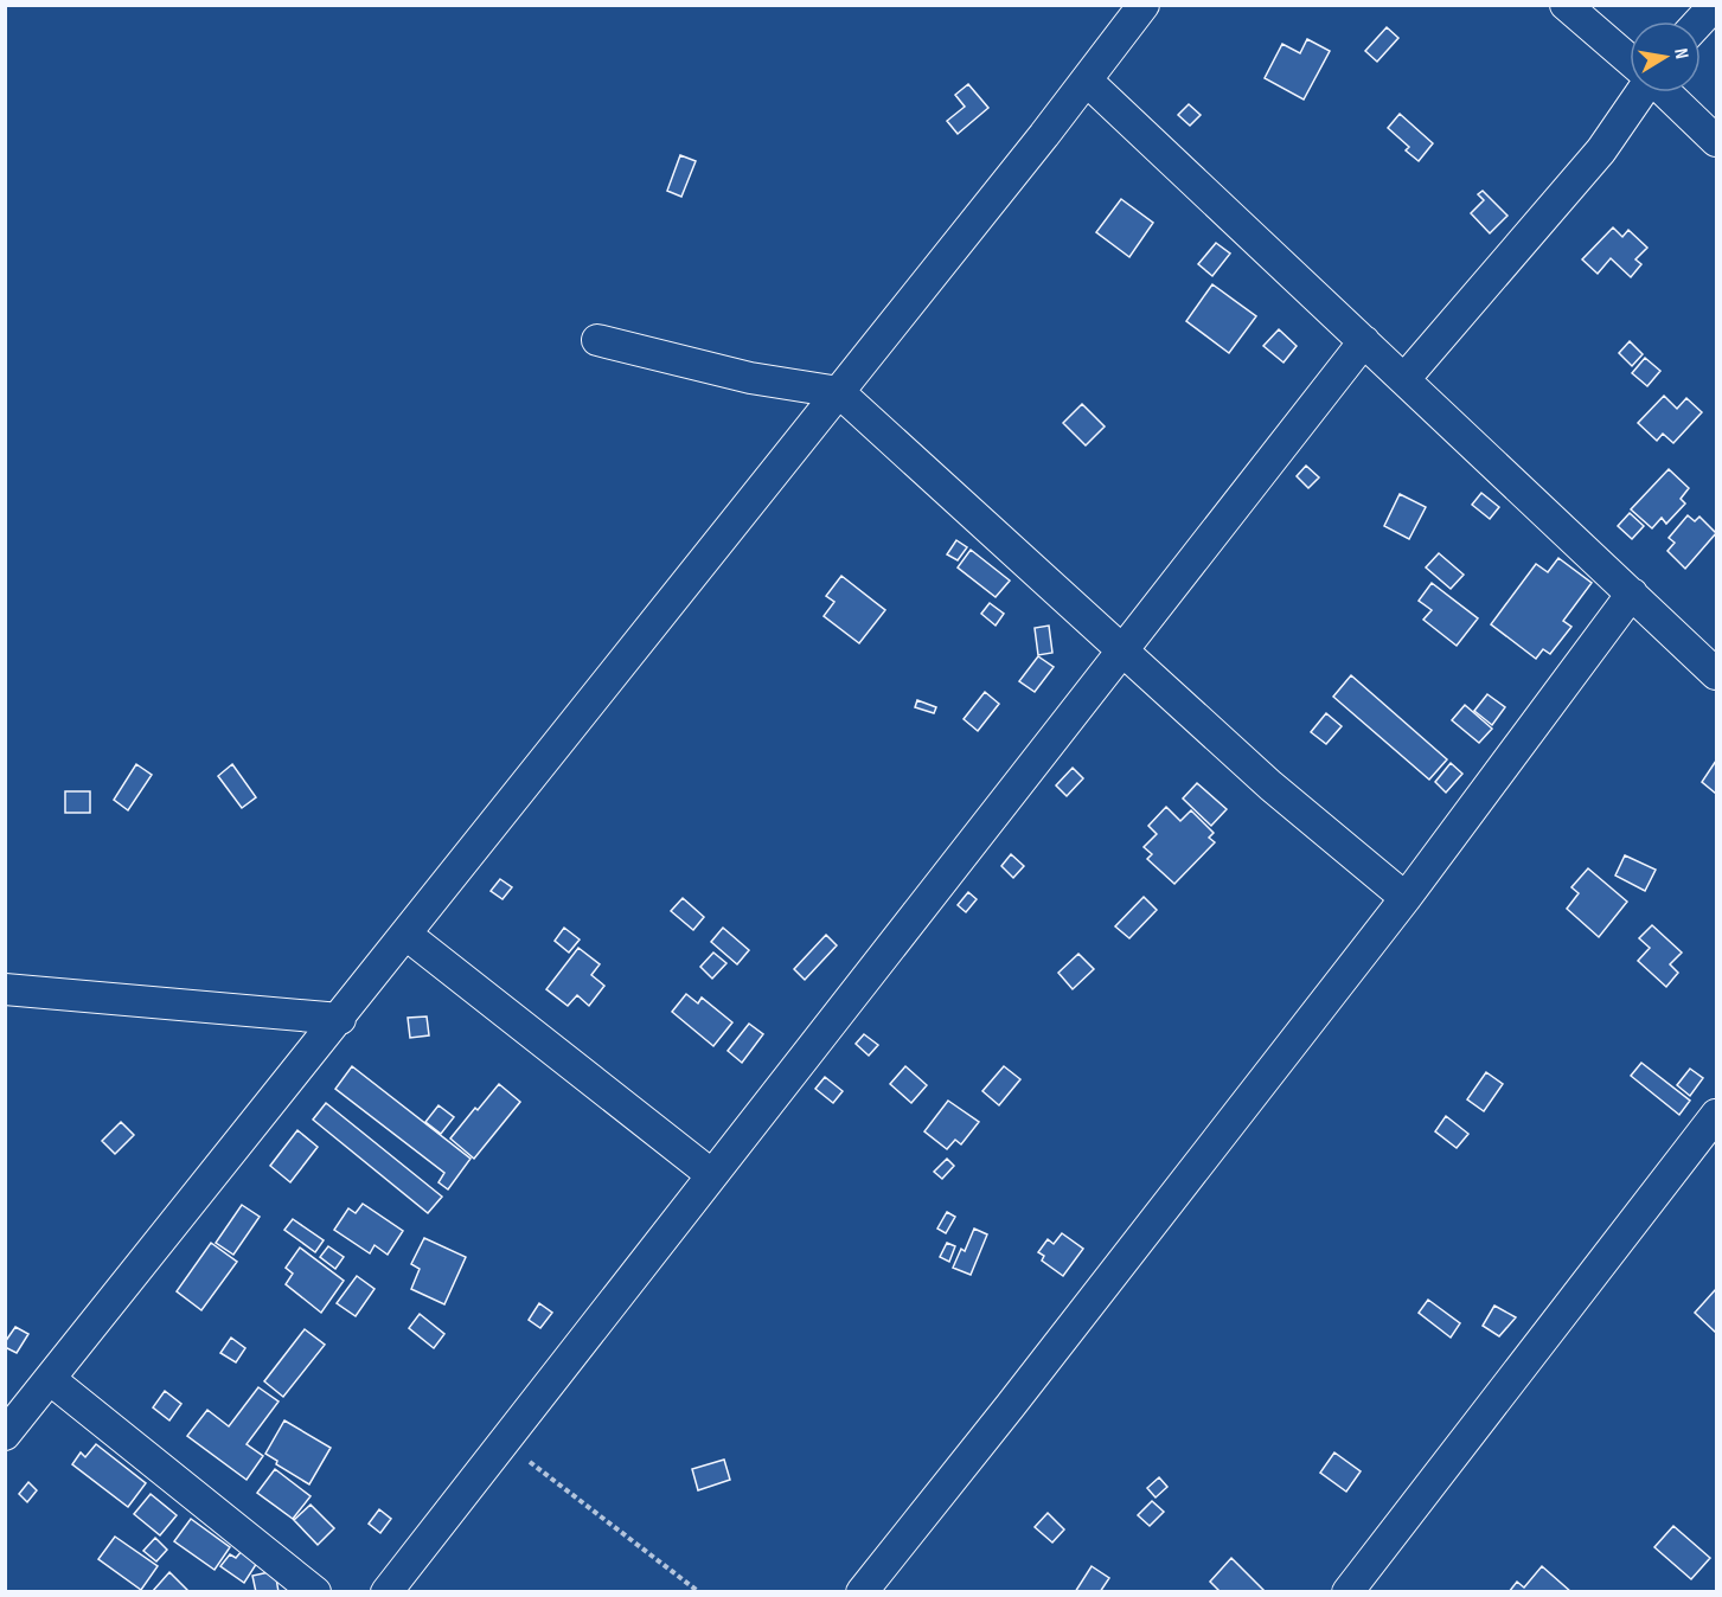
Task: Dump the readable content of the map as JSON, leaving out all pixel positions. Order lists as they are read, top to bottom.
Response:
{
  "north": "right"
}
